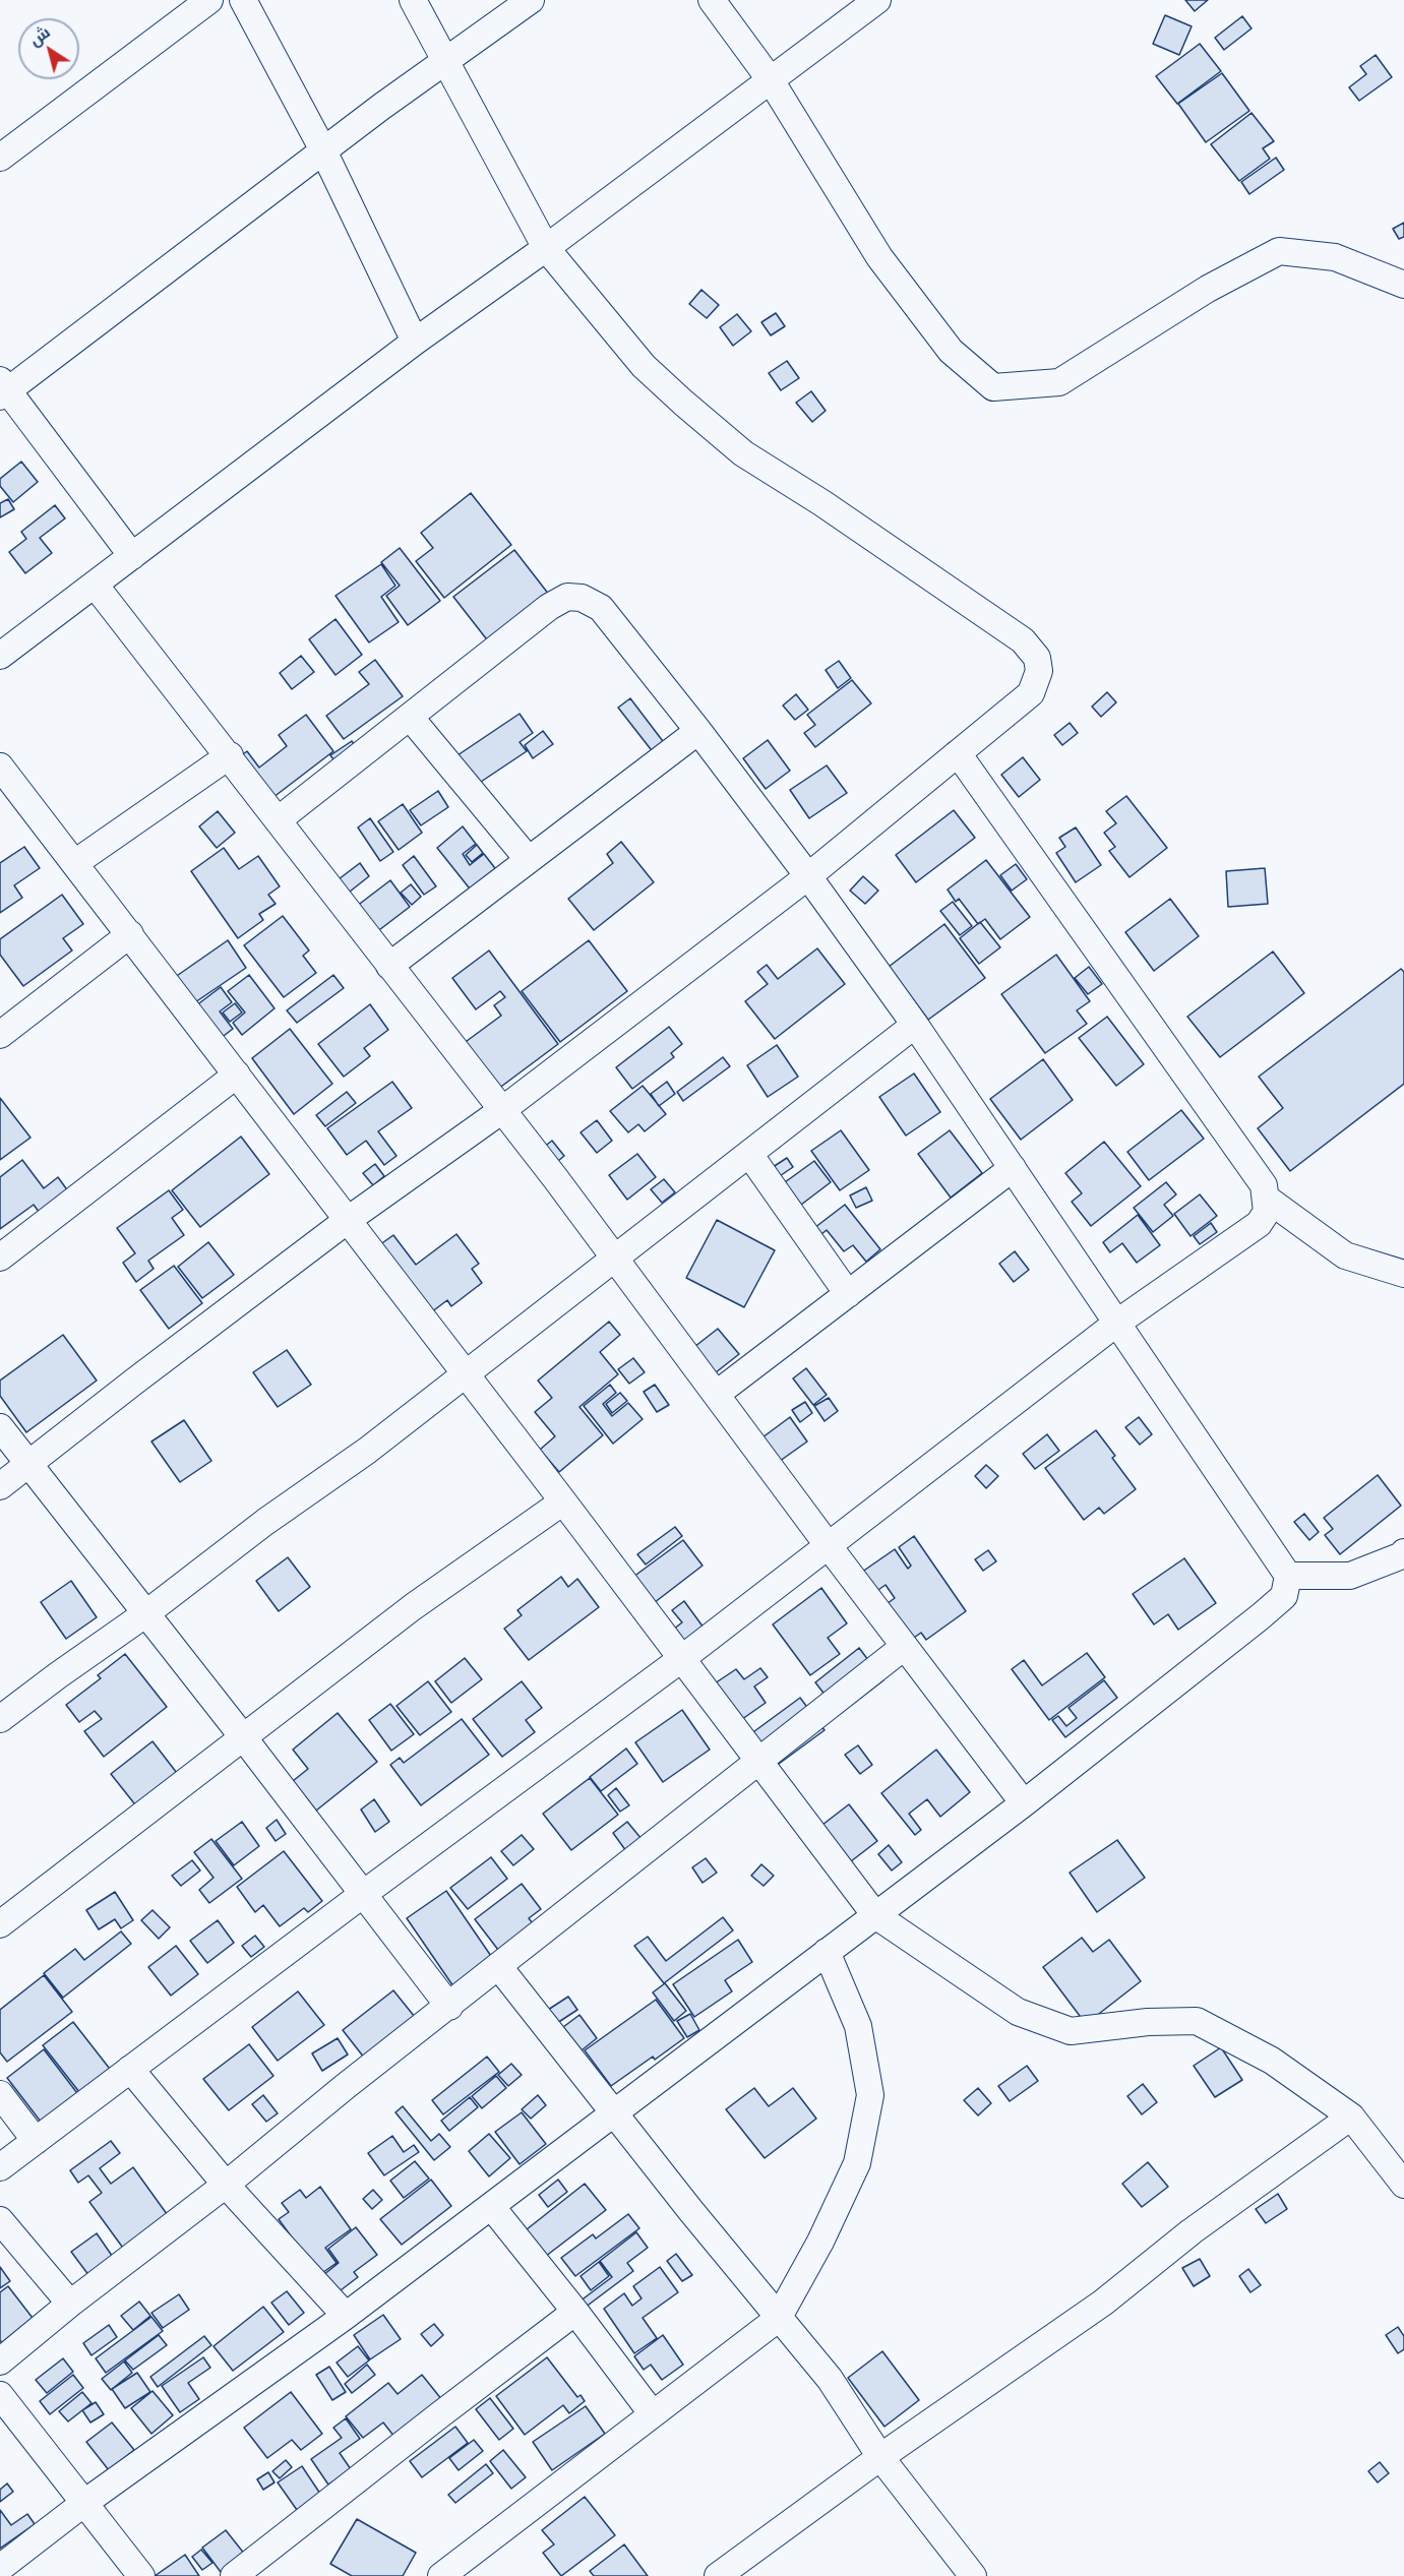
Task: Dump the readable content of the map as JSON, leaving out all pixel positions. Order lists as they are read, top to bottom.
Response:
{
  "north": "top left"
}
